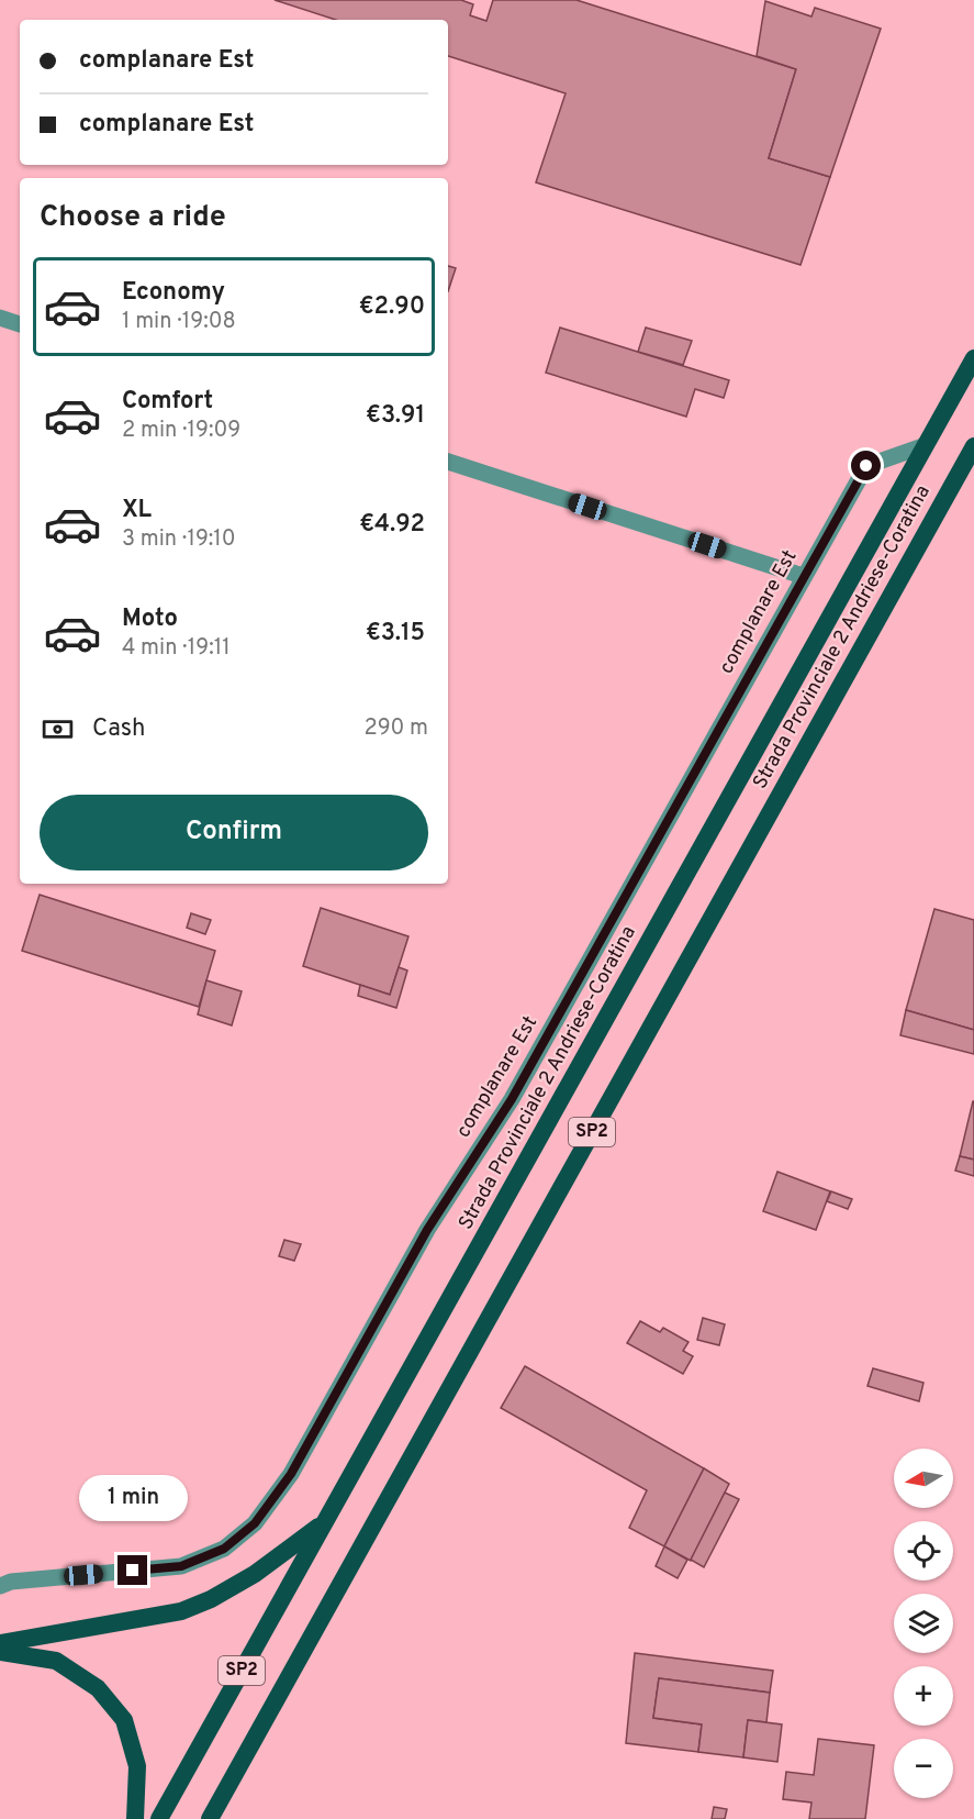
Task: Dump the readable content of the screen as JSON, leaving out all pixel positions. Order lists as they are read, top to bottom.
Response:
{
  "streets": {
    "highway": ["Strada Provinciale 2 Andriese-Coratina", "SP2"],
    "street": ["complanare Est"]
  },
  "crossings": [
    ["complanare Est", "Strada Provinciale 2 Andriese-Coratina"]
  ],
  "north": "left",
  "page": {
    "banner": ["complanare Est", "complanare Est"],
    "heading": "Choose a ride",
    "list": [
      {
        "name": "Economy",
        "note": "1 min · 19:08",
        "value": "€2.90"
      },
      {
        "name": "Comfort",
        "note": "2 min · 19:09",
        "value": "€3.91"
      },
      {
        "name": "XL",
        "note": "3 min · 19:10",
        "value": "€4.92"
      },
      {
        "name": "Moto",
        "note": "4 min · 19:11",
        "value": "€3.15"
      }
    ],
    "pay": ["Cash", "290 m"],
    "buttons": "Confirm",
    "map_buttons": ["+", "−"],
    "bubble": "1 min"
  }
}
